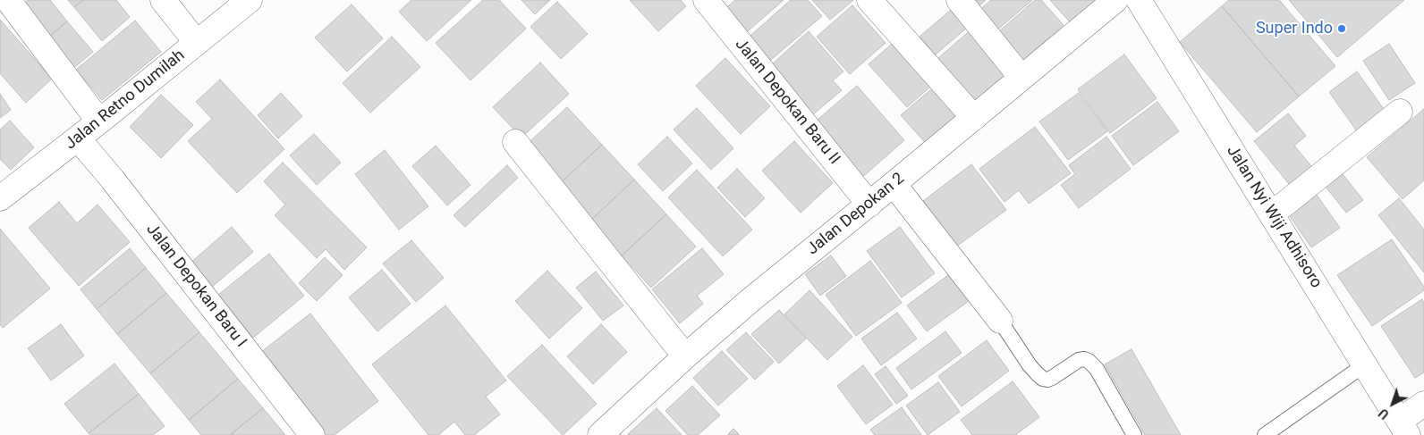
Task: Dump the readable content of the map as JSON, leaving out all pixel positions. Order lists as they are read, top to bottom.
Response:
{
  "streets": {
    "street": [
      "Jalan Retno Dumilah",
      "Jalan Depokan Baru II",
      "Jalan Depokan 2",
      "Jalan Nyi Wiji Adhisoro",
      "Jalan Depokan Baru I"
    ]
  },
  "crossings": [
    ["Jalan Retno Dumilah", "Jalan Depokan Baru I"],
    ["Jalan Depokan Baru II", "Jalan Depokan 2"]
  ],
  "places": ["Super Indo"],
  "north": "bottom left"
}
